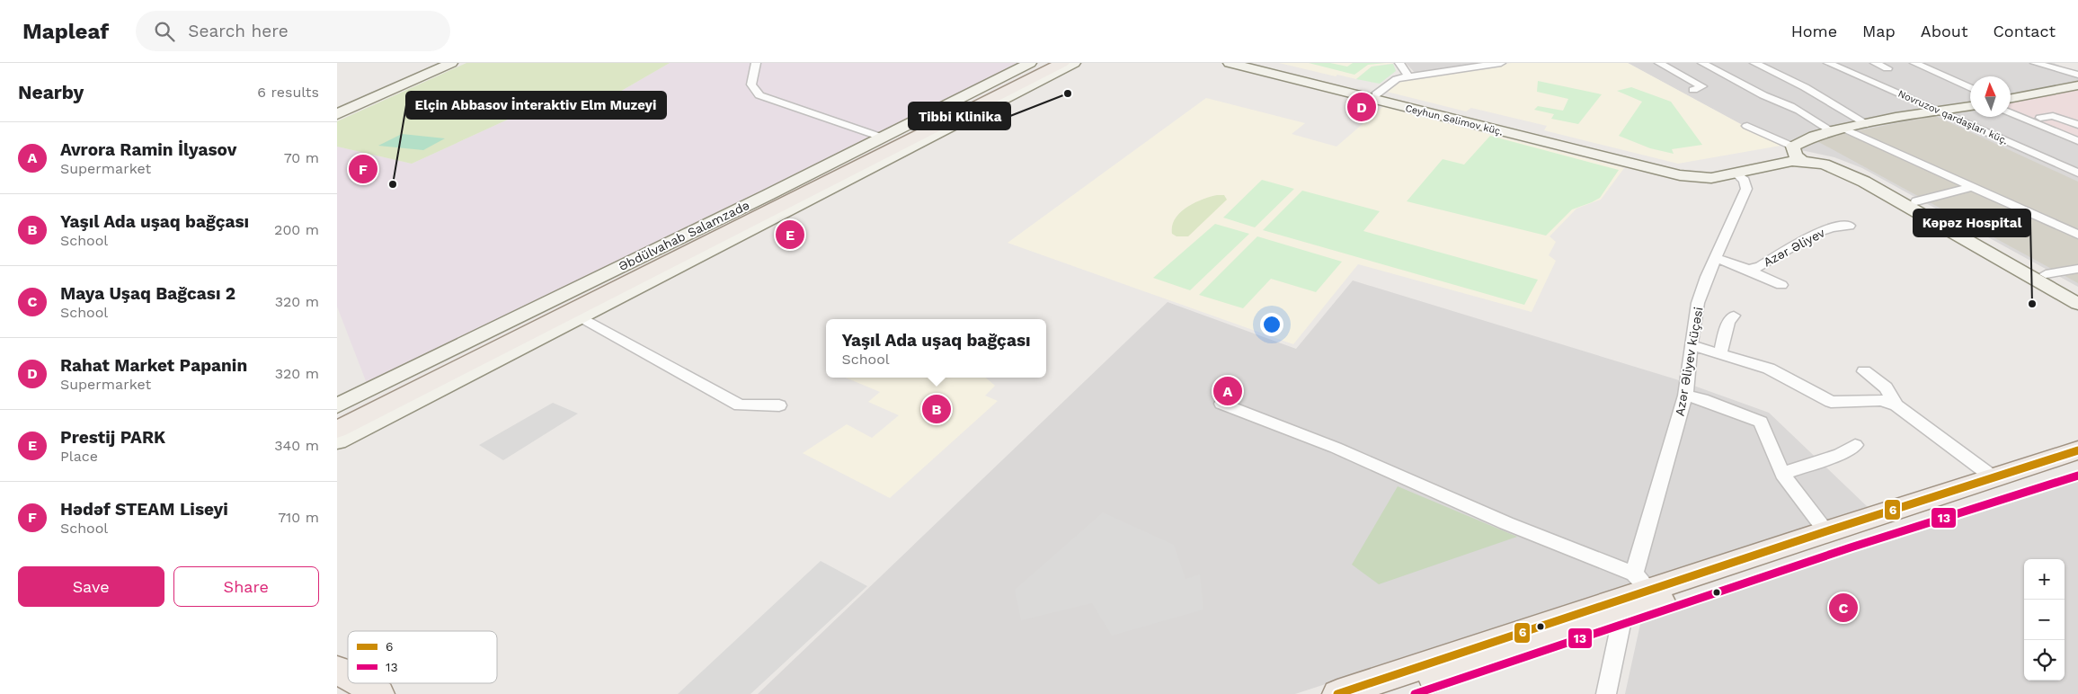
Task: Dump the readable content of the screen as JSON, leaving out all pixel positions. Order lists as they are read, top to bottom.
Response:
{
  "streets": {
    "main road": ["Ceyhun Səlimov küç.", "Əbdülvahab Salamzadə"],
    "street": ["Novruzov qardaşları küç.", "Azər Əliyev", "Azər Əliyev küçəsi"]
  },
  "crossings": [
    ["Azər Əliyev", "Azər Əliyev küçəsi"]
  ],
  "places": ["Tibbi Klinika", "Elçin Abbasov İnteraktiv Elm Muzeyi", "Kəpəz Hospital"],
  "lines": ["transit line 6", "transit line 13"],
  "legend": ["6", "13"],
  "north": "top",
  "page": {
    "header": "Mapleaf",
    "search": "Search here",
    "nav": [
      "Home",
      "Map",
      "About",
      "Contact"
    ],
    "heading": ["Nearby", "6 results"],
    "pins": [
      "D",
      "F",
      "E",
      "A",
      "B",
      "C"
    ],
    "list": [
      {
        "mark": "A",
        "name": "Avrora Ramin İlyasov",
        "note": "Supermarket",
        "value": "70 m"
      },
      {
        "mark": "B",
        "name": "Yaşıl Ada uşaq bağçası",
        "note": "School",
        "value": "200 m"
      },
      {
        "mark": "C",
        "name": "Maya Uşaq Bağcası 2",
        "note": "School",
        "value": "320 m"
      },
      {
        "mark": "D",
        "name": "Rahat Market Papanin",
        "note": "Supermarket",
        "value": "320 m"
      },
      {
        "mark": "E",
        "name": "Prestij PARK",
        "note": "Place",
        "value": "340 m"
      },
      {
        "mark": "F",
        "name": "Hədəf STEAM Liseyi",
        "note": "School",
        "value": "710 m"
      }
    ],
    "popup": ["Yaşıl Ada uşaq bağçası", "School"],
    "buttons": ["Save", "Share"],
    "map_buttons": ["+", "−"]
  }
}
